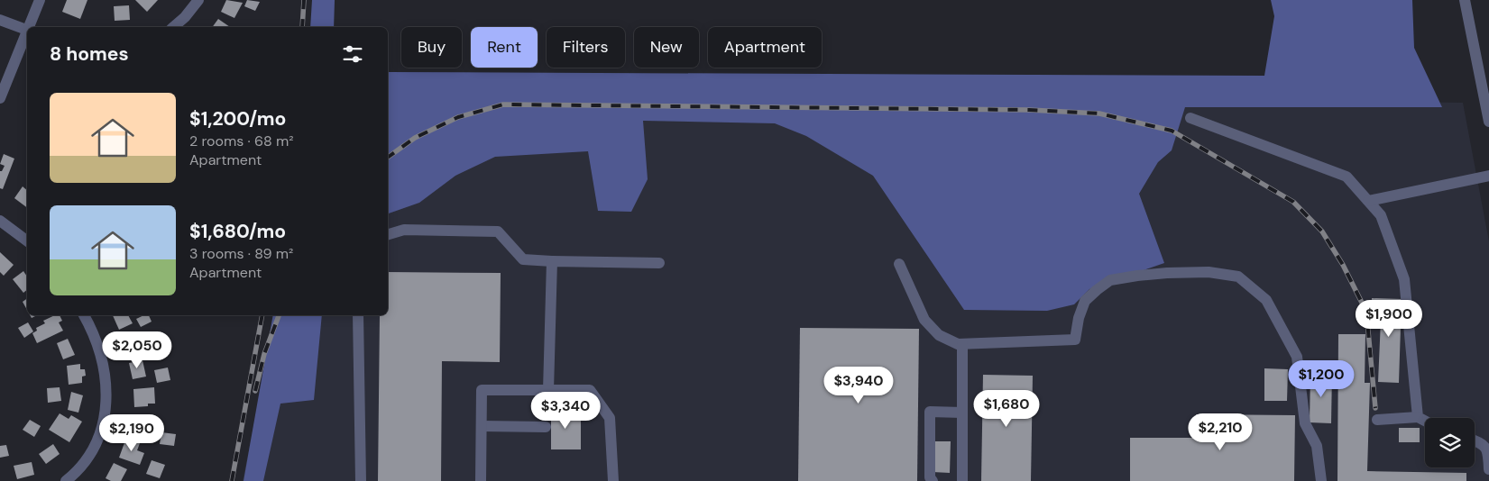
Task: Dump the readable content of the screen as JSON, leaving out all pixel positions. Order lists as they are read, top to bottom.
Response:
{
  "page": {
    "chip": [
      "Buy",
      "Rent",
      "Filters",
      "New",
      "Apartment"
    ],
    "heading": "8 homes",
    "list": [
      {
        "name": "$1,200/mo",
        "note": "2 rooms · 68 m² · Apartment"
      },
      {
        "name": "$1,680/mo",
        "note": "3 rooms · 89 m² · Apartment"
      }
    ],
    "price": [
      "$1,900",
      "$2,050",
      "$1,200",
      "$3,940",
      "$1,680",
      "$3,340",
      "$2,210",
      "$2,190"
    ]
  }
}
